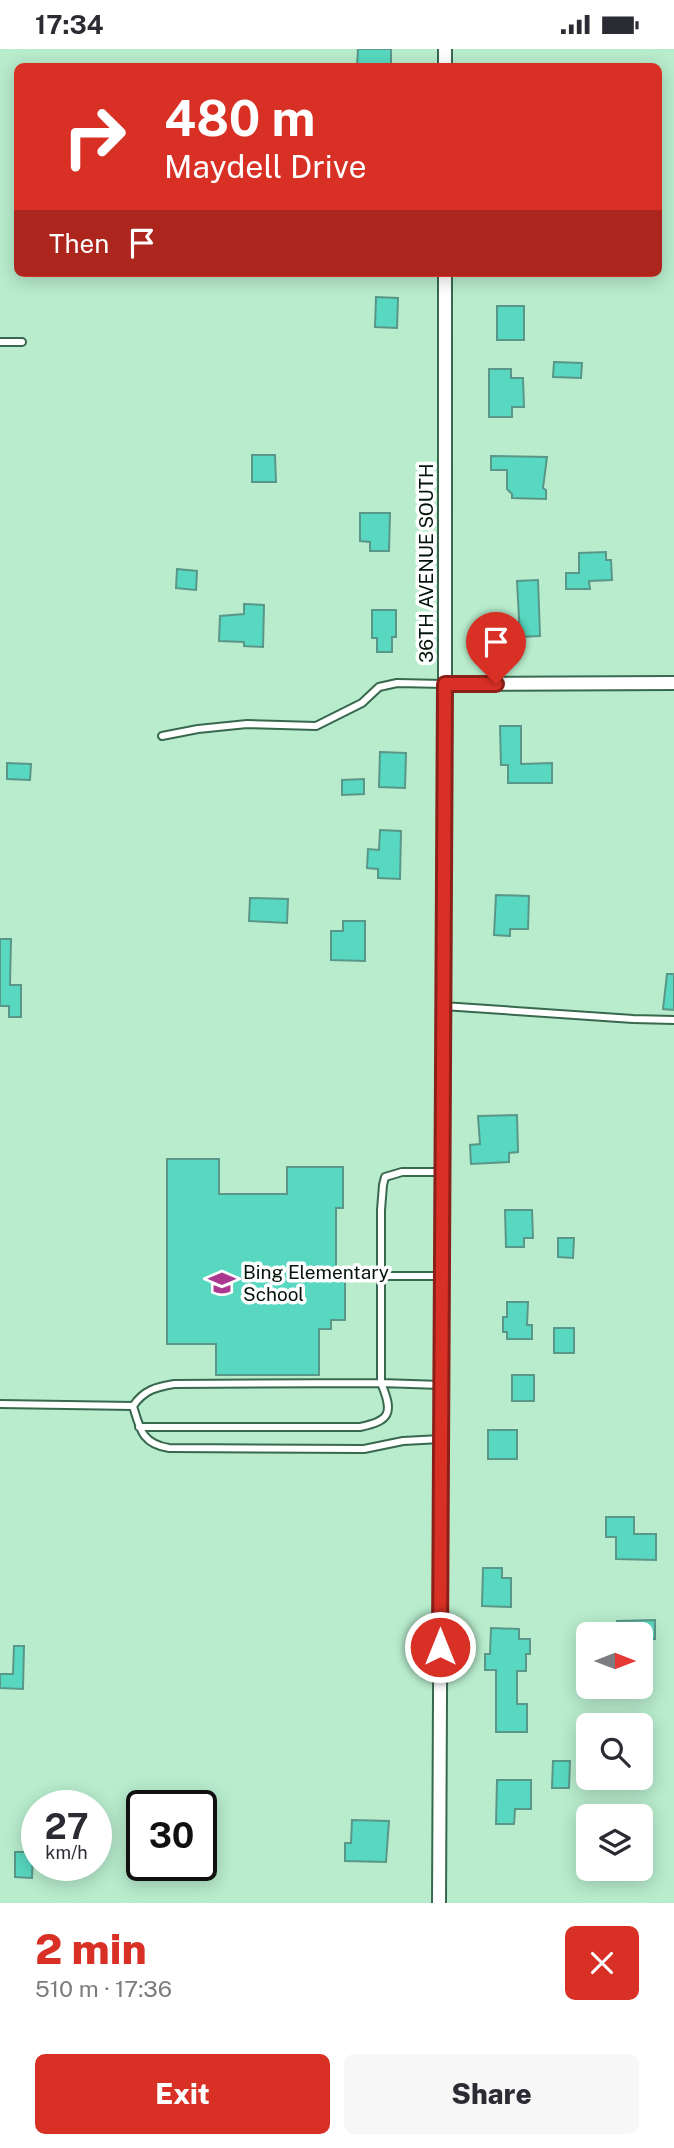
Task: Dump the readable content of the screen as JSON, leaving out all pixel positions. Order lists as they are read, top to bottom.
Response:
{
  "streets": {
    "street": ["36TH AVENUE SOUTH"]
  },
  "places": {
    "school or university": ["Bing Elementary School"]
  },
  "north": "right",
  "page": {
    "status": "17:34",
    "turn": ["480 m", "Maydell Drive"],
    "then": "Then",
    "speed": "27 km/h",
    "limit": "30",
    "heading": ["2 min", "510 m · 17:36"],
    "buttons": ["Exit", "Share"]
  }
}
